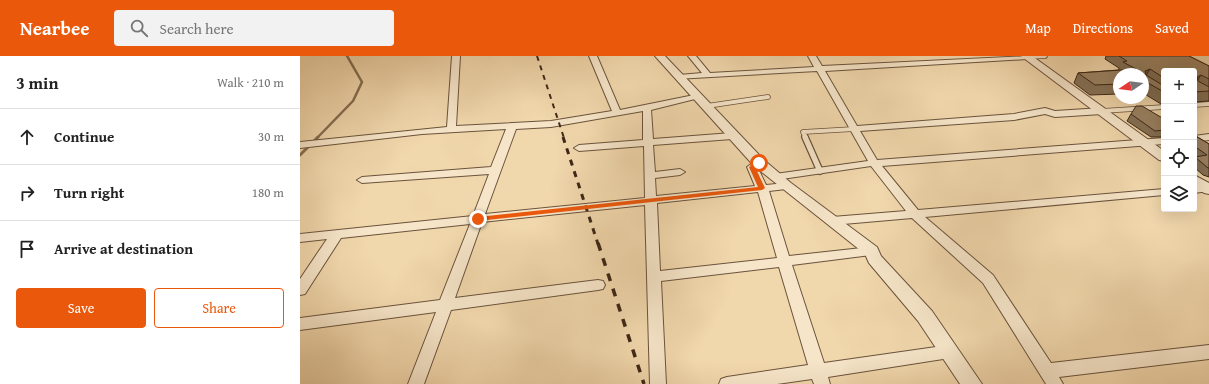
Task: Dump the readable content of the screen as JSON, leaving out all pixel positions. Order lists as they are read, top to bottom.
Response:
{
  "north": "left",
  "page": {
    "header": "Nearbee",
    "search": "Search here",
    "nav": ["Map", "Directions", "Saved"],
    "heading": ["3 min", "Walk · 210 m"],
    "map_buttons": ["+", "−"],
    "list": [
      ["Continue", "30 m"],
      ["Turn right", "180 m"],
      "Arrive at destination"
    ],
    "buttons": ["Save", "Share"]
  }
}
